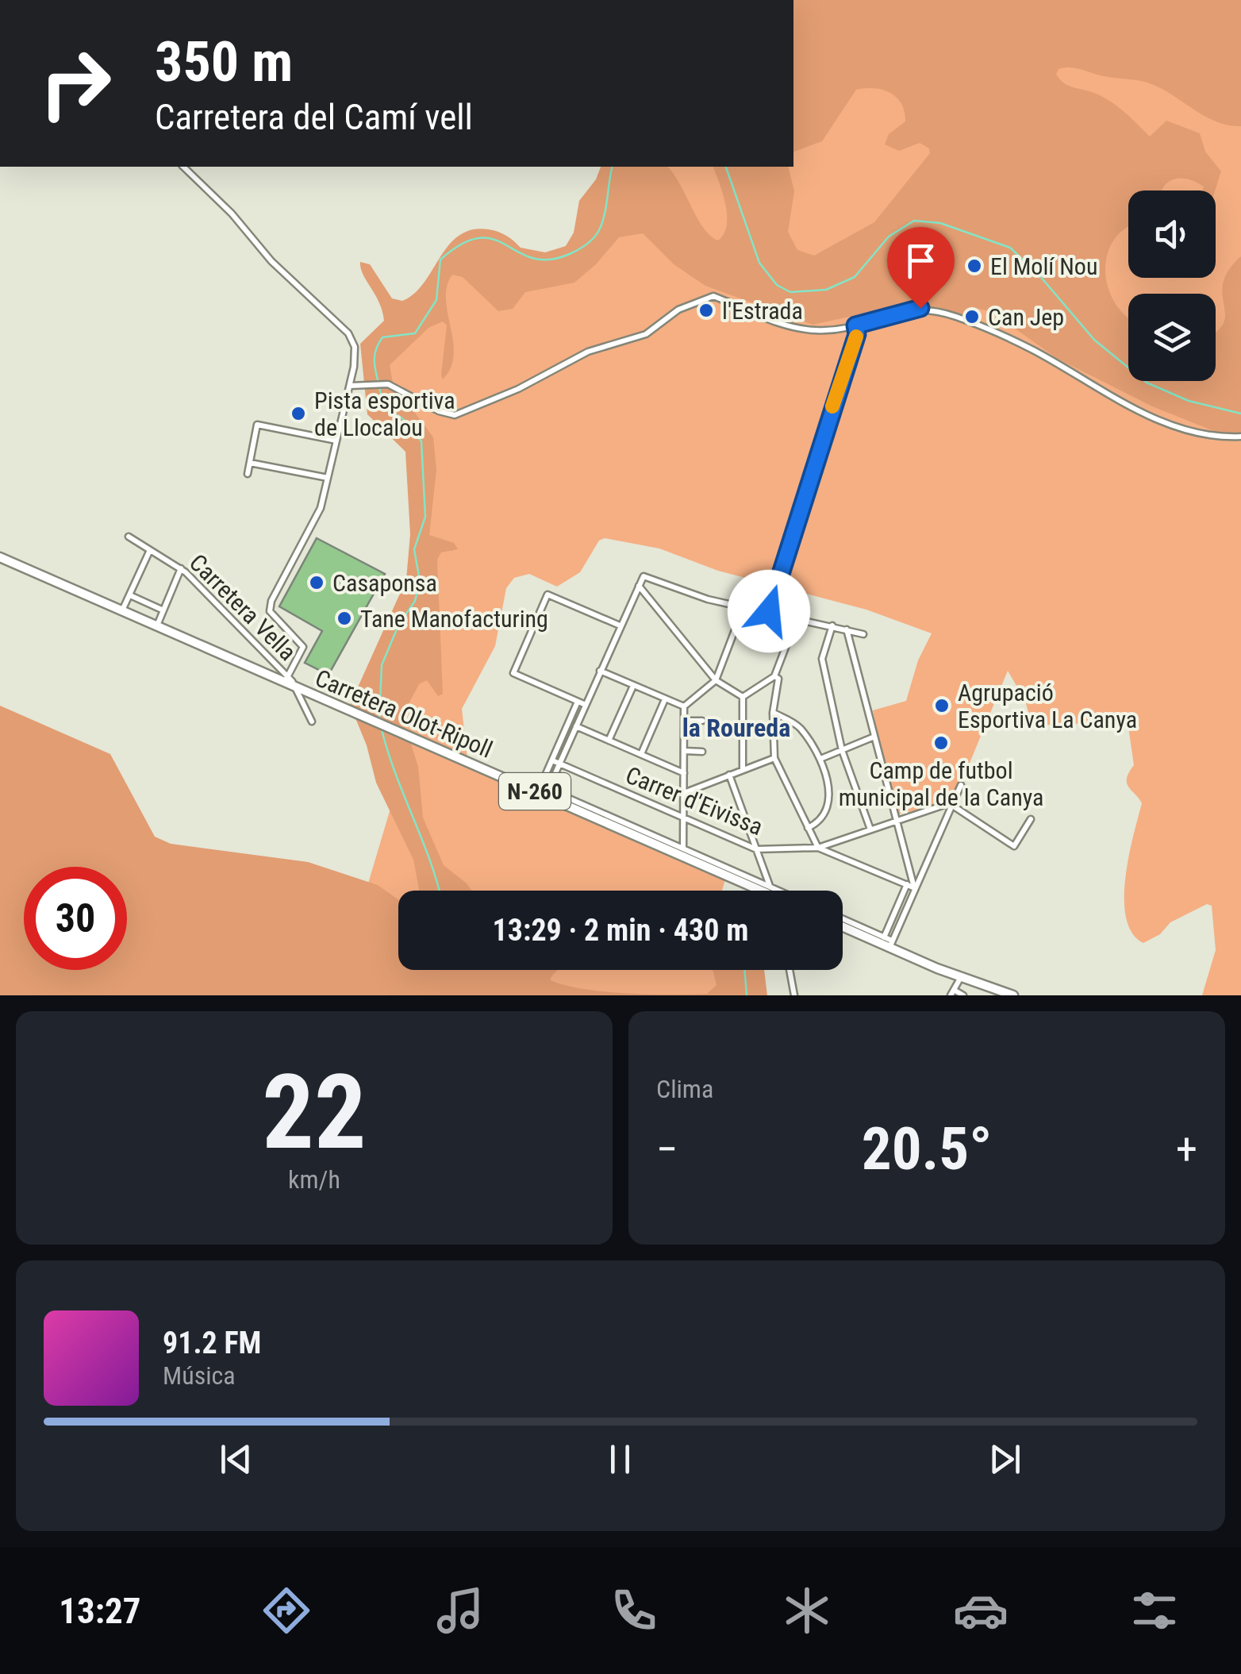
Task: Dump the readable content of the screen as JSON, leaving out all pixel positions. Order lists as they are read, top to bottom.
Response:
{
  "streets": {
    "main road": ["Carretera Olot-Ripoll", "N-260"],
    "street": ["Carretera Vella", "Carrer d'Eivissa"]
  },
  "crossings": [
    ["Carretera Vella", "Carretera Olot-Ripoll"]
  ],
  "districts": ["la Roureda"],
  "places": [
    "El Molí Nou",
    "l'Estrada",
    "Can Jep",
    "Pista esportiva de Llocalou",
    "Casaponsa",
    "Tane Manofacturing",
    "Agrupació Esportiva La Canya",
    "Camp de futbol municipal de la Canya"
  ],
  "page": {
    "turn": ["350 m", "Carretera del Camí vell"],
    "limit": "30",
    "trip": "13:29 · 2 min · 430 m",
    "tile": [
      ["22", "km/h"],
      "Clima"
    ],
    "heat": ["−", "20.5°", "+"],
    "song": ["91.2 FM", "Música"],
    "tabs": "13:27"
  }
}
